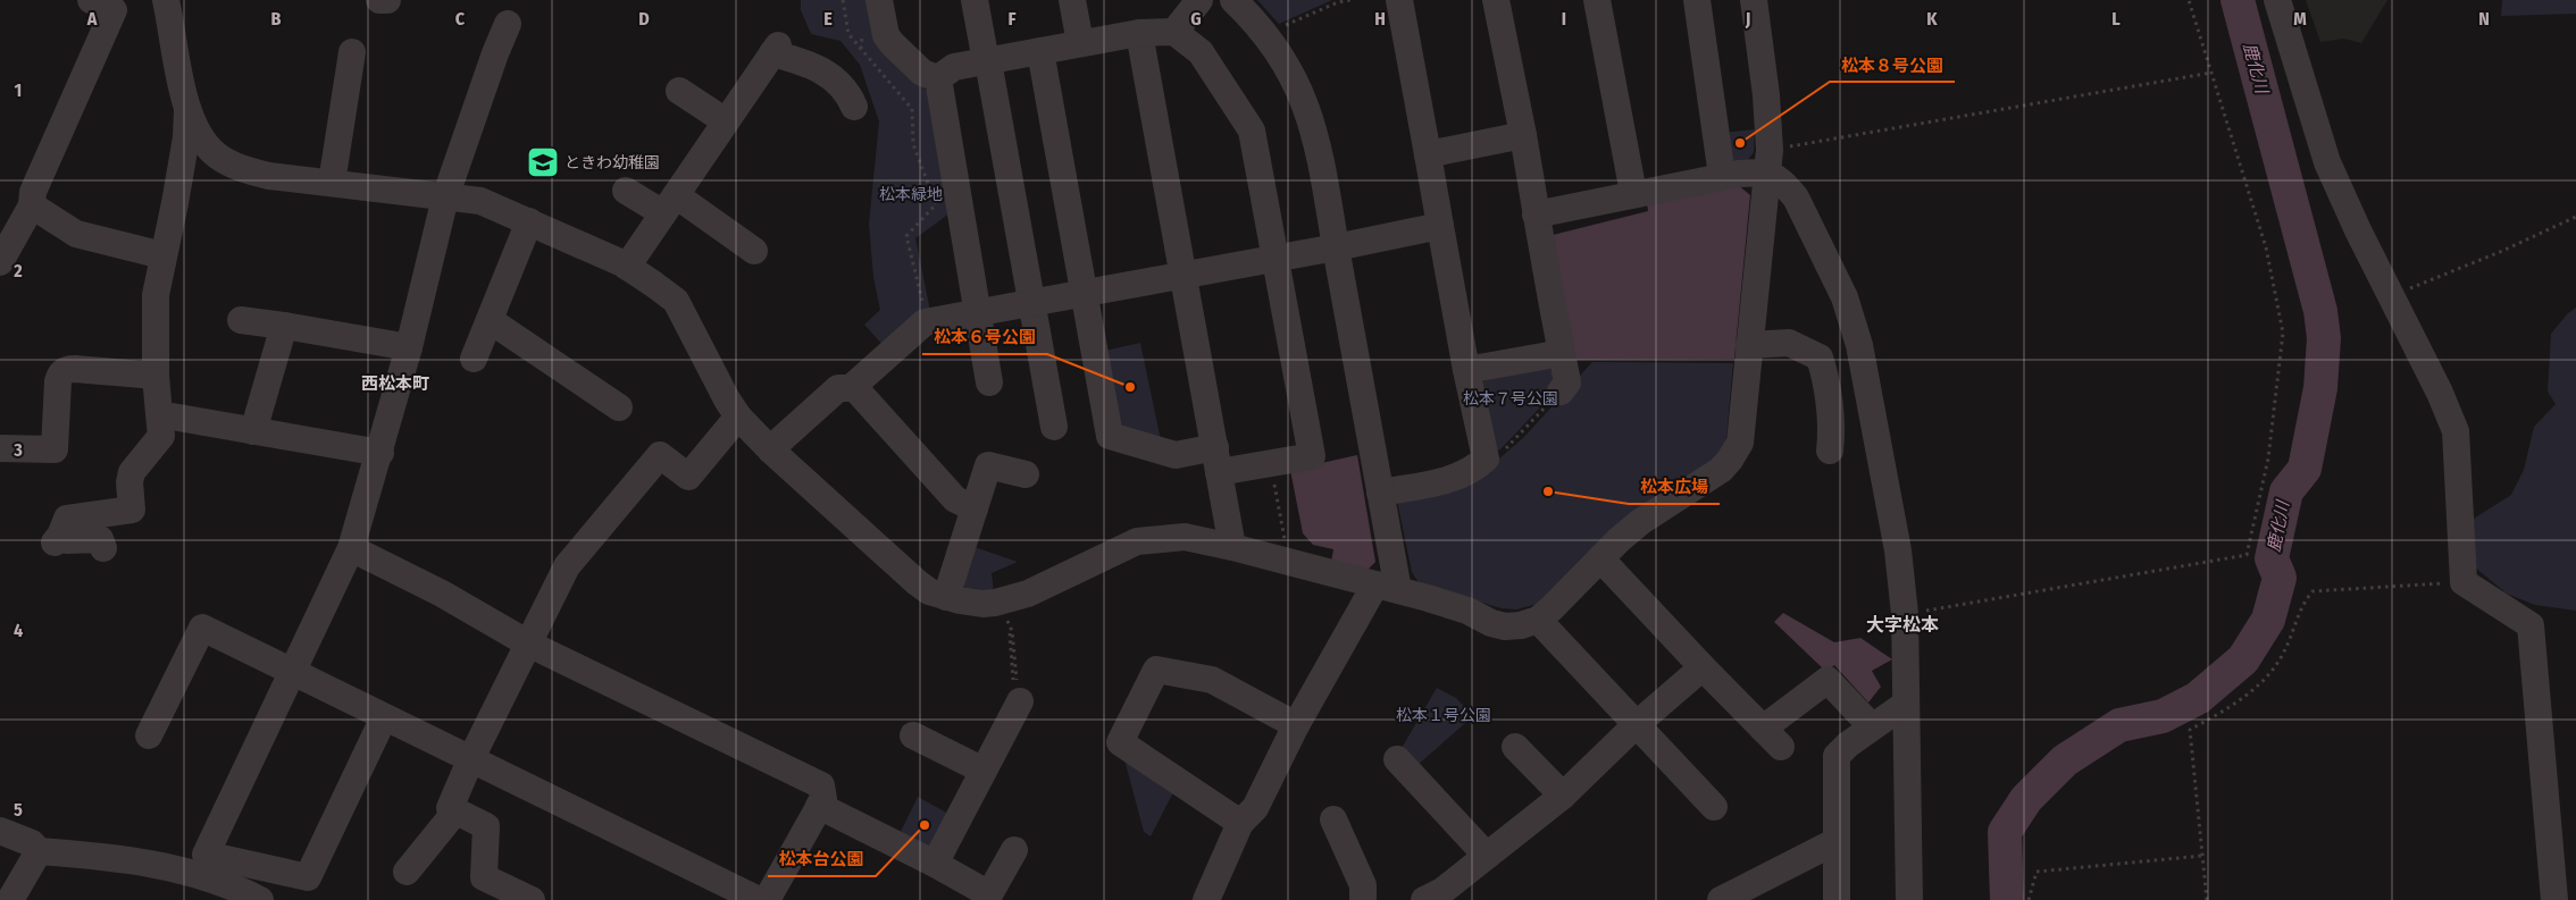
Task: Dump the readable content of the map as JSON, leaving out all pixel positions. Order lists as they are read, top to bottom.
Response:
{
  "districts": ["西松本町", "大字松本"],
  "water": ["鹿化川"],
  "parks": ["松本緑地", "松本７号公園", "松本１号公園"],
  "places": {
    "other": [
      "松本８号公園",
      "松本６号公園",
      "松本広場",
      "松本台公園"
    ],
    "school or university": ["ときわ幼稚園"]
  },
  "grid": {
    "columns": [
      "A",
      "B",
      "C",
      "D",
      "E",
      "F",
      "G",
      "H",
      "I",
      "J",
      "K",
      "L",
      "M",
      "N"
    ],
    "rows": [
      "1",
      "2",
      "3",
      "4",
      "5"
    ]
  }
}
